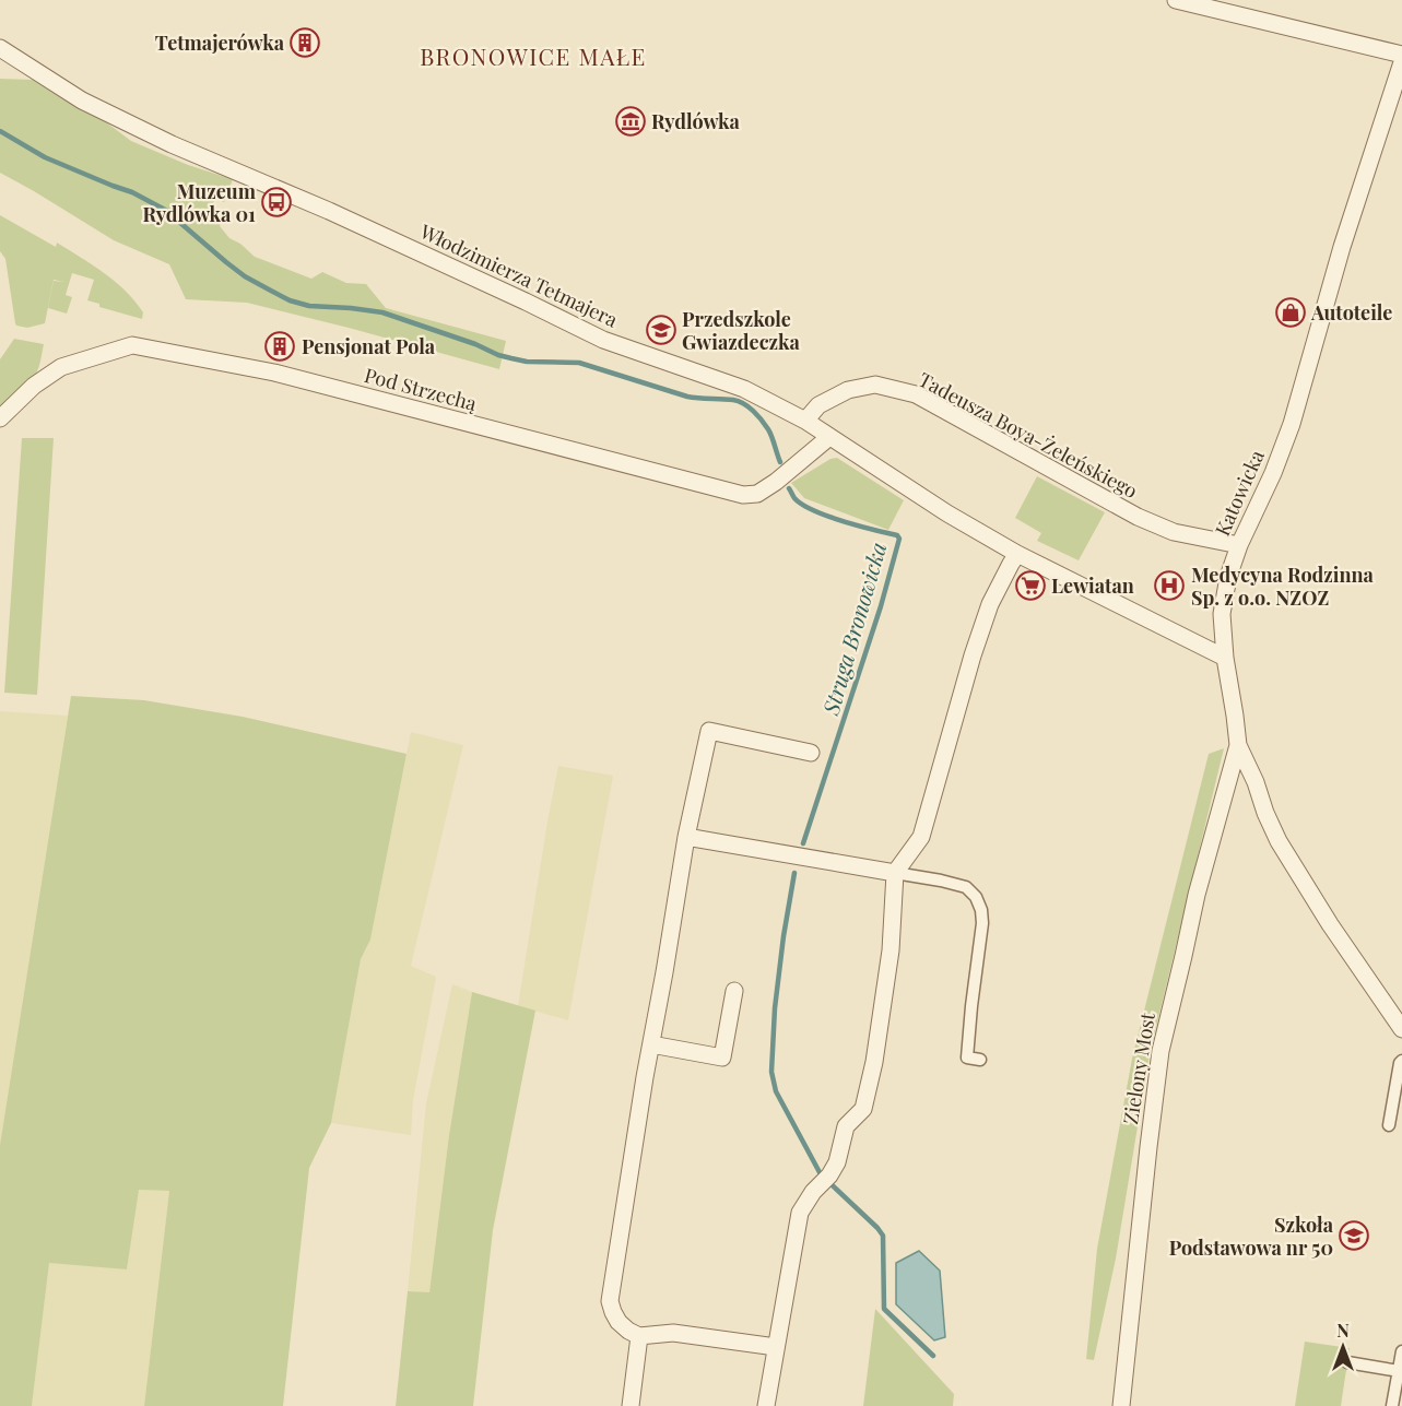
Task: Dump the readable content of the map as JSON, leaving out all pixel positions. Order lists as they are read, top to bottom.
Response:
{
  "streets": {
    "street": [
      "Włodzimierza Tetmajera",
      "Pod Strzechą",
      "Tadeusza Boya-Żeleńskiego",
      "Katowicka",
      "Zielony Most"
    ]
  },
  "crossings": [
    ["Włodzimierza Tetmajera", "Pod Strzechą"],
    ["Włodzimierza Tetmajera", "Tadeusza Boya-Żeleńskiego"],
    ["Włodzimierza Tetmajera", "Katowicka"],
    ["Tadeusza Boya-Żeleńskiego", "Katowicka"],
    ["Katowicka", "Zielony Most"]
  ],
  "districts": ["BRONOWICE MAŁE"],
  "water": ["Struga Bronowicka"],
  "places": {
    "building": ["Tetmajerówka", "Pensjonat Pola"],
    "museum": ["Rydlówka"],
    "bus stop": ["Muzeum Rydlówka 01"],
    "shop": ["Autoteile"],
    "school or university": ["Przedszkole Gwiazdeczka", "Szkoła Podstawowa nr 50"],
    "supermarket": ["Lewiatan"],
    "hospital": ["Medycyna Rodzinna Sp. z o.o. NZOZ"]
  },
  "north": "top"
}
